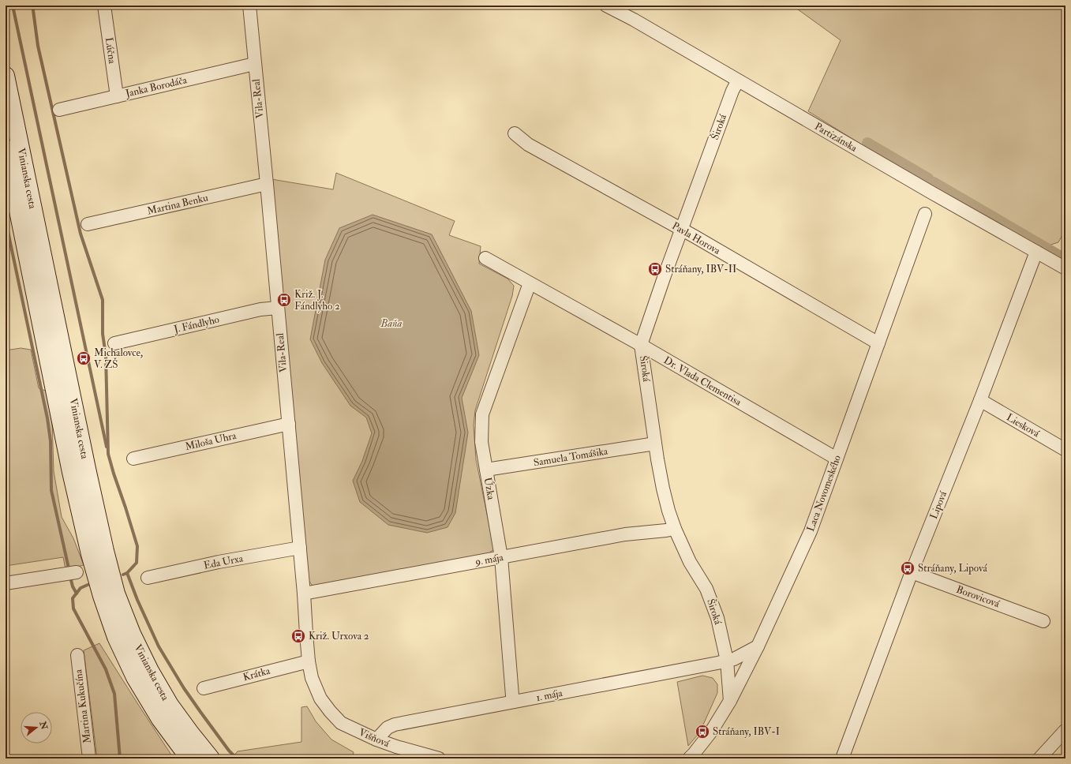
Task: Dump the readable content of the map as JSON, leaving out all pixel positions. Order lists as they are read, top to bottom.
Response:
{
  "streets": {
    "main road": ["Vinianska cesta"],
    "street": [
      "Lúčna",
      "Janka Borodáča",
      "Vila-Real",
      "Široká",
      "Partizánska",
      "Martina Benku",
      "Pavla Horova",
      "J. Fándlyho",
      "Dr. Vlada Clementisa",
      "Liesková",
      "Miloša Uhra",
      "Samuela Tomášika",
      "Úzka",
      "Laca Novomeského",
      "Lipová",
      "9. mája",
      "Eda Urxa",
      "Borovicová",
      "Krátka",
      "1. mája",
      "Martina Kukučína",
      "Višňová"
    ]
  },
  "crossings": [
    ["Lúčna", "Janka Borodáča"],
    ["Janka Borodáča", "Vila-Real"],
    ["Vila-Real", "Martina Benku"],
    ["Vila-Real", "J. Fándlyho"],
    ["Vila-Real", "Miloša Uhra"],
    ["Vila-Real", "9. mája"],
    ["Vila-Real", "Eda Urxa"],
    ["Vila-Real", "Krátka"],
    ["Vila-Real", "Višňová"],
    ["Široká", "Partizánska"],
    ["Široká", "Pavla Horova"],
    ["Široká", "Dr. Vlada Clementisa"],
    ["Široká", "Samuela Tomášika"],
    ["Široká", "Laca Novomeského"],
    ["Široká", "9. mája"],
    ["Široká", "1. mája"],
    ["Partizánska", "Lipová"],
    ["Pavla Horova", "Laca Novomeského"],
    ["Dr. Vlada Clementisa", "Úzka"],
    ["Dr. Vlada Clementisa", "Laca Novomeského"],
    ["Liesková", "Lipová"],
    ["Samuela Tomášika", "Úzka"],
    ["Úzka", "9. mája"],
    ["Úzka", "1. mája"],
    ["Laca Novomeského", "1. mája"],
    ["Lipová", "Borovicová"],
    ["1. mája", "Višňová"]
  ],
  "parks": ["Baňa"],
  "places": {
    "bus stop": [
      "Stráňany, IBV-II",
      "Križ. J. Fándlyho 2",
      "Michalovce, V. ZŠ",
      "Stráňany, Lipová",
      "Križ. Urxova 2",
      "Stráňany, IBV-I"
    ]
  },
  "north": "right"
}
